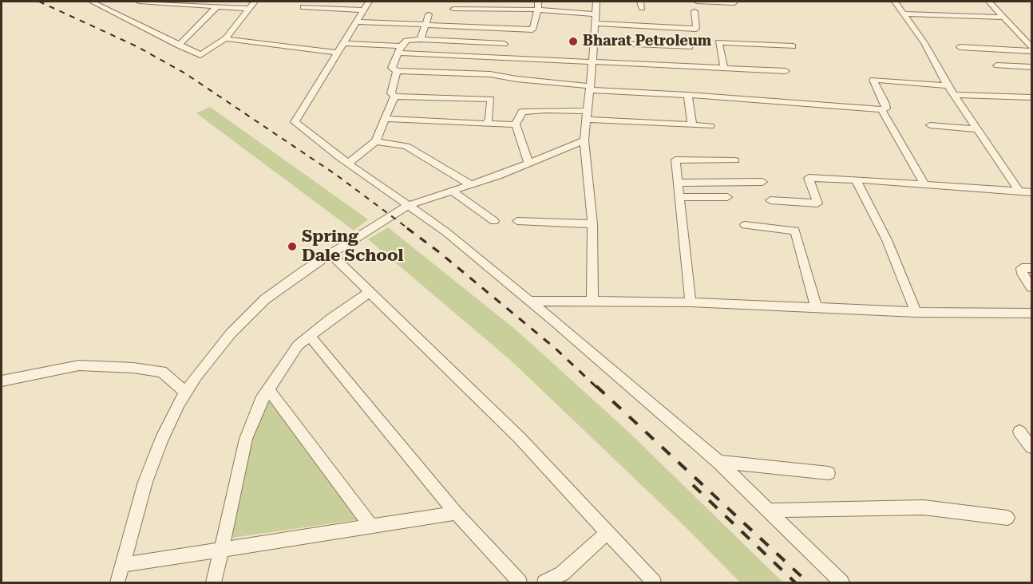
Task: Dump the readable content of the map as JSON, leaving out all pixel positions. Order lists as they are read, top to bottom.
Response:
{
  "places": ["Bharat Petroleum", "Spring Dale School"]
}
